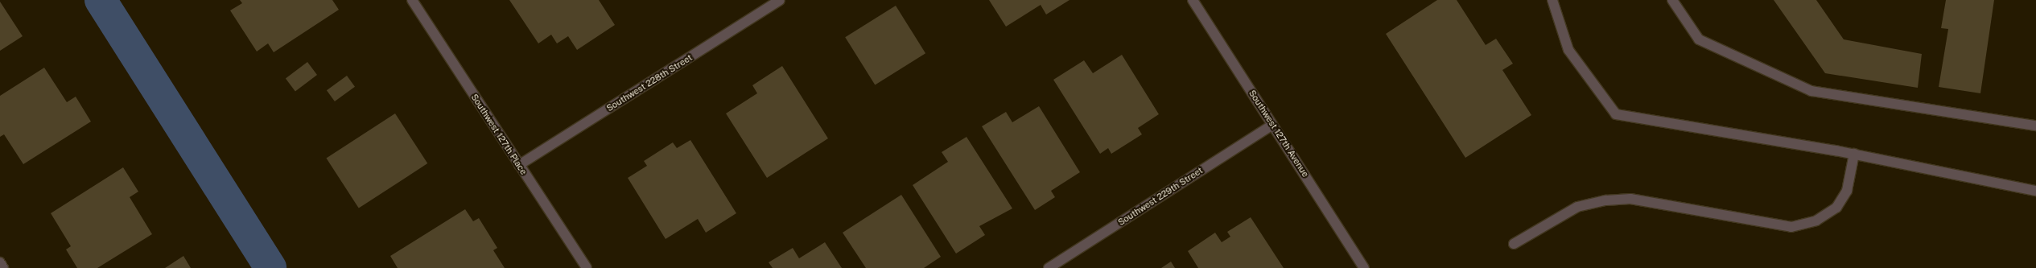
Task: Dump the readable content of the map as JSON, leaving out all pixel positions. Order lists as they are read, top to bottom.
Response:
{
  "streets": {
    "street": [
      "Southwest 228th Street",
      "Southwest 127th Avenue",
      "Southwest 127th Place",
      "Southwest 229th Street"
    ]
  },
  "crossings": [
    ["Southwest 228th Street", "Southwest 127th Place"],
    ["Southwest 127th Avenue", "Southwest 229th Street"]
  ]
}
